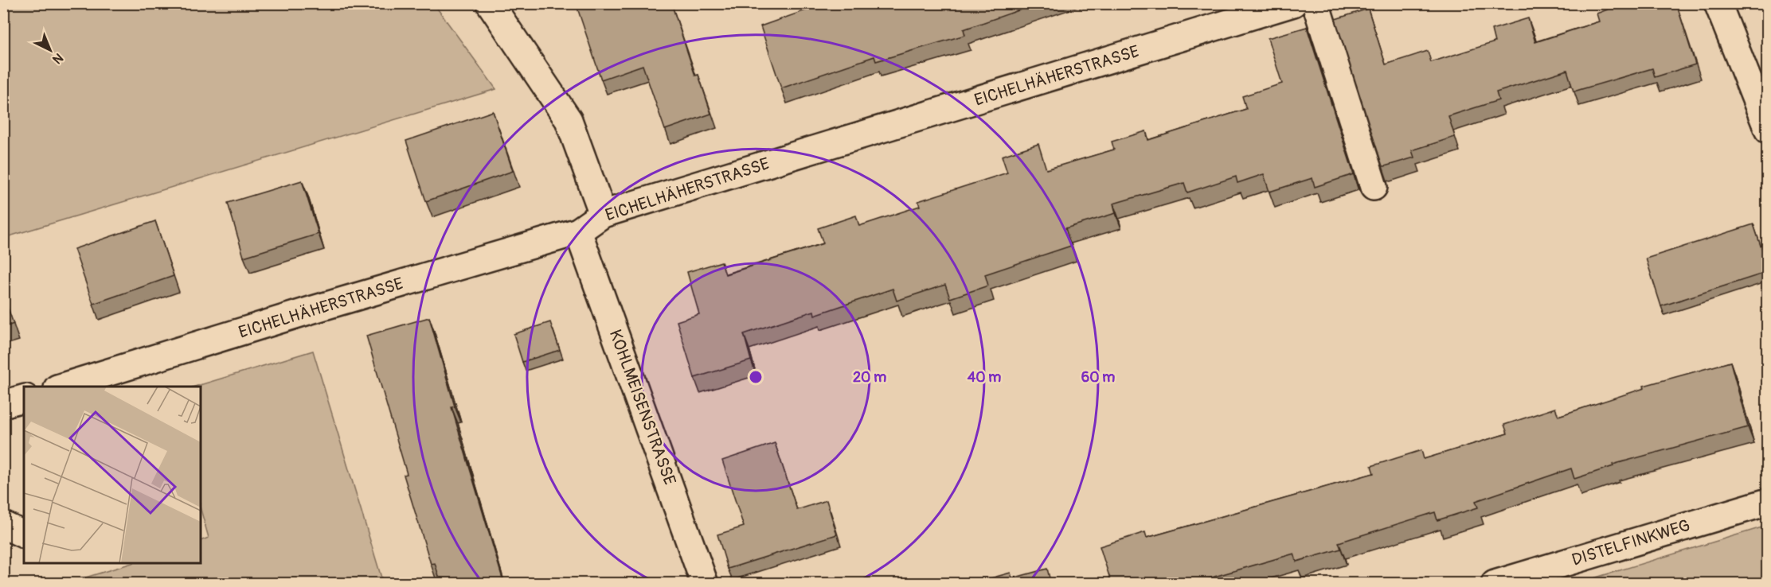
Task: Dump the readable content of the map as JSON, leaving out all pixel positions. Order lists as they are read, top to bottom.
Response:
{
  "streets": {
    "street": ["EICHELHÄHERSTRASSE", "KOHLMEISENSTRASSE", "DISTELFINKWEG"]
  },
  "crossings": [
    ["EICHELHÄHERSTRASSE", "KOHLMEISENSTRASSE"]
  ],
  "north": "bottom right",
  "rings": ["20 m", "40 m", "60 m"]
}
